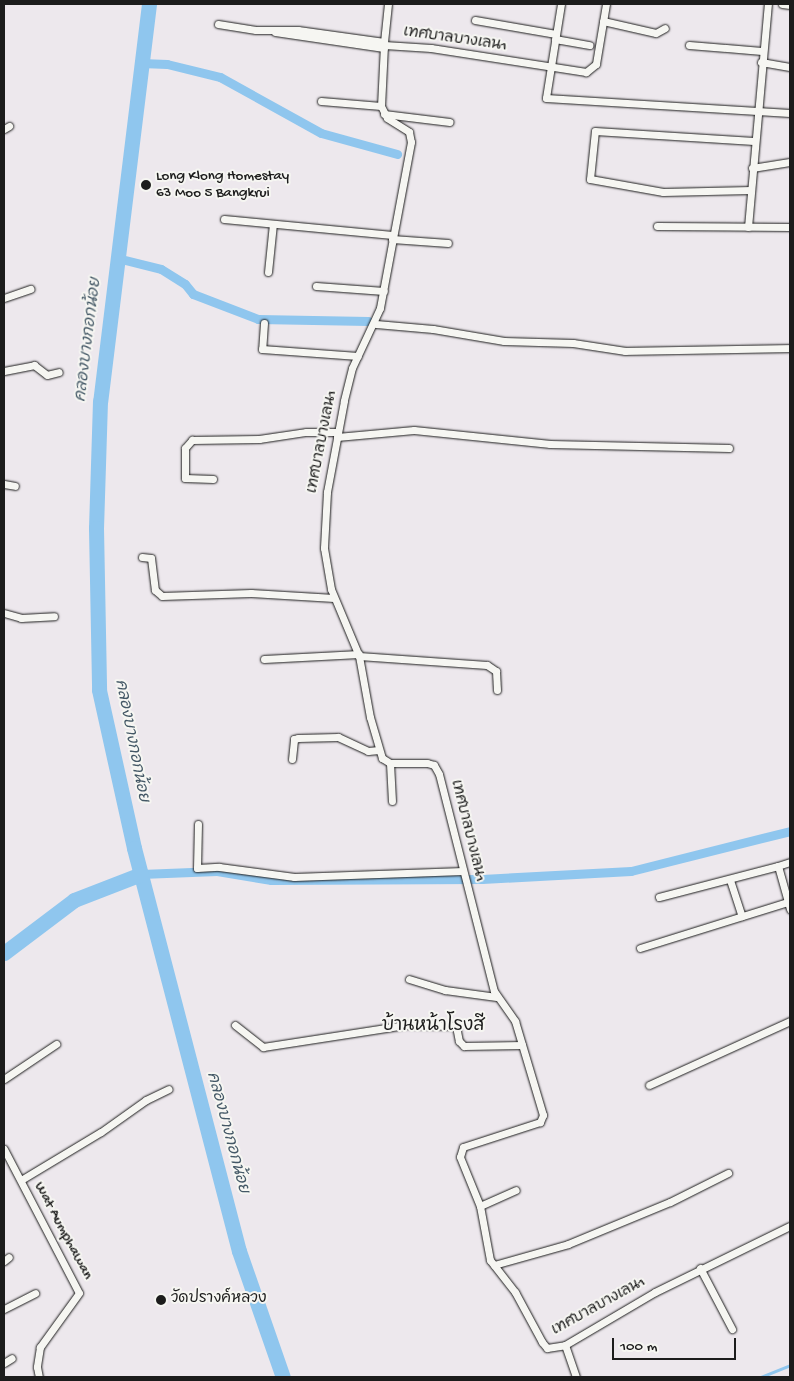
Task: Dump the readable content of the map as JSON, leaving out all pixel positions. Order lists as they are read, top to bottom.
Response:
{
  "streets": {
    "street": ["เทศบาลบางเลน1", "Wat Aumphawan"]
  },
  "districts": ["บ้านหน้าโรงสี"],
  "water": ["คลองบางกอกน้อย"],
  "places": ["Long Klong Homestay 63 Moo 5 Bangkrui", "วัดปรางค์หลวง"],
  "scale_bar": "100 m"
}
